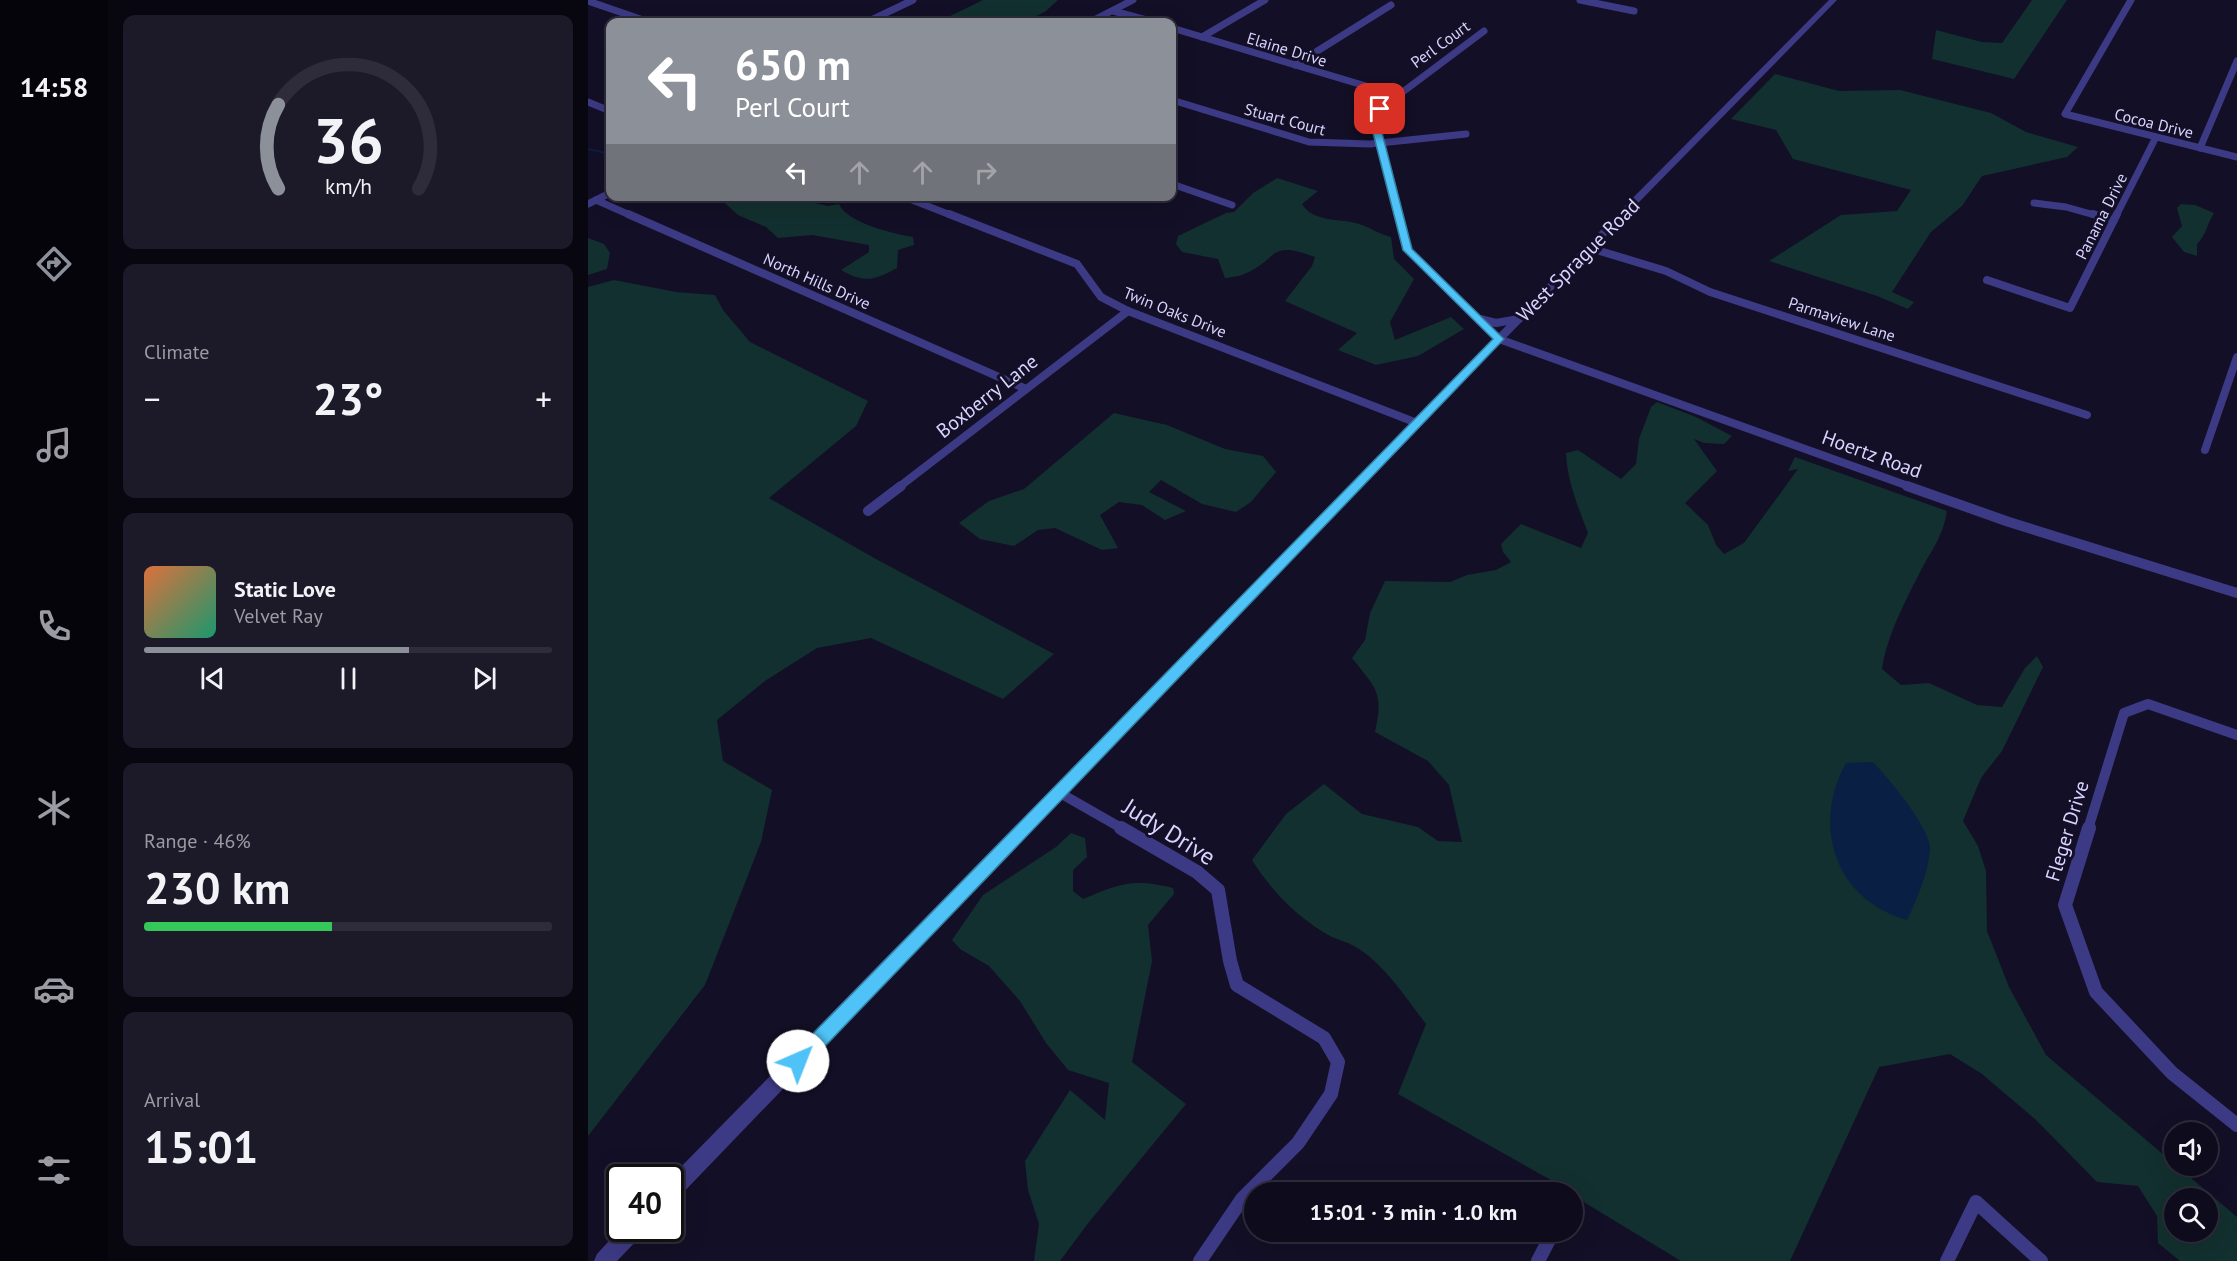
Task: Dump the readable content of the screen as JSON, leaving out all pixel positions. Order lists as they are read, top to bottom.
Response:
{
  "streets": {
    "street": [
      "Perl Court",
      "Elaine Drive",
      "Stuart Court",
      "Cocoa Drive",
      "Panama Drive",
      "West Sprague Road",
      "North Hills Drive",
      "Twin Oaks Drive",
      "Parmaview Lane",
      "Boxberry Lane",
      "Hoertz Road",
      "Fleger Drive",
      "Judy Drive"
    ]
  },
  "crossings": [
    ["Perl Court", "Elaine Drive"],
    ["Perl Court", "Stuart Court"],
    ["Perl Court", "West Sprague Road"],
    ["Perl Court", "Hoertz Road"],
    ["Cocoa Drive", "Panama Drive"],
    ["West Sprague Road", "Twin Oaks Drive"],
    ["West Sprague Road", "Parmaview Lane"],
    ["West Sprague Road", "Hoertz Road"],
    ["West Sprague Road", "Judy Drive"],
    ["North Hills Drive", "Boxberry Lane"],
    ["Twin Oaks Drive", "Boxberry Lane"]
  ],
  "page": {
    "tabs": "14:58",
    "turn": ["650 m", "Perl Court"],
    "tile": [
      "Climate",
      ["Range · 46%", "230 km"],
      ["Arrival", "15:01"]
    ],
    "heat": ["−", "23°", "+"],
    "song": ["Static Love", "Velvet Ray"],
    "limit": "40",
    "trip": "15:01 · 3 min · 1.0 km",
    "gauge": ["36", "km/h"]
  }
}
